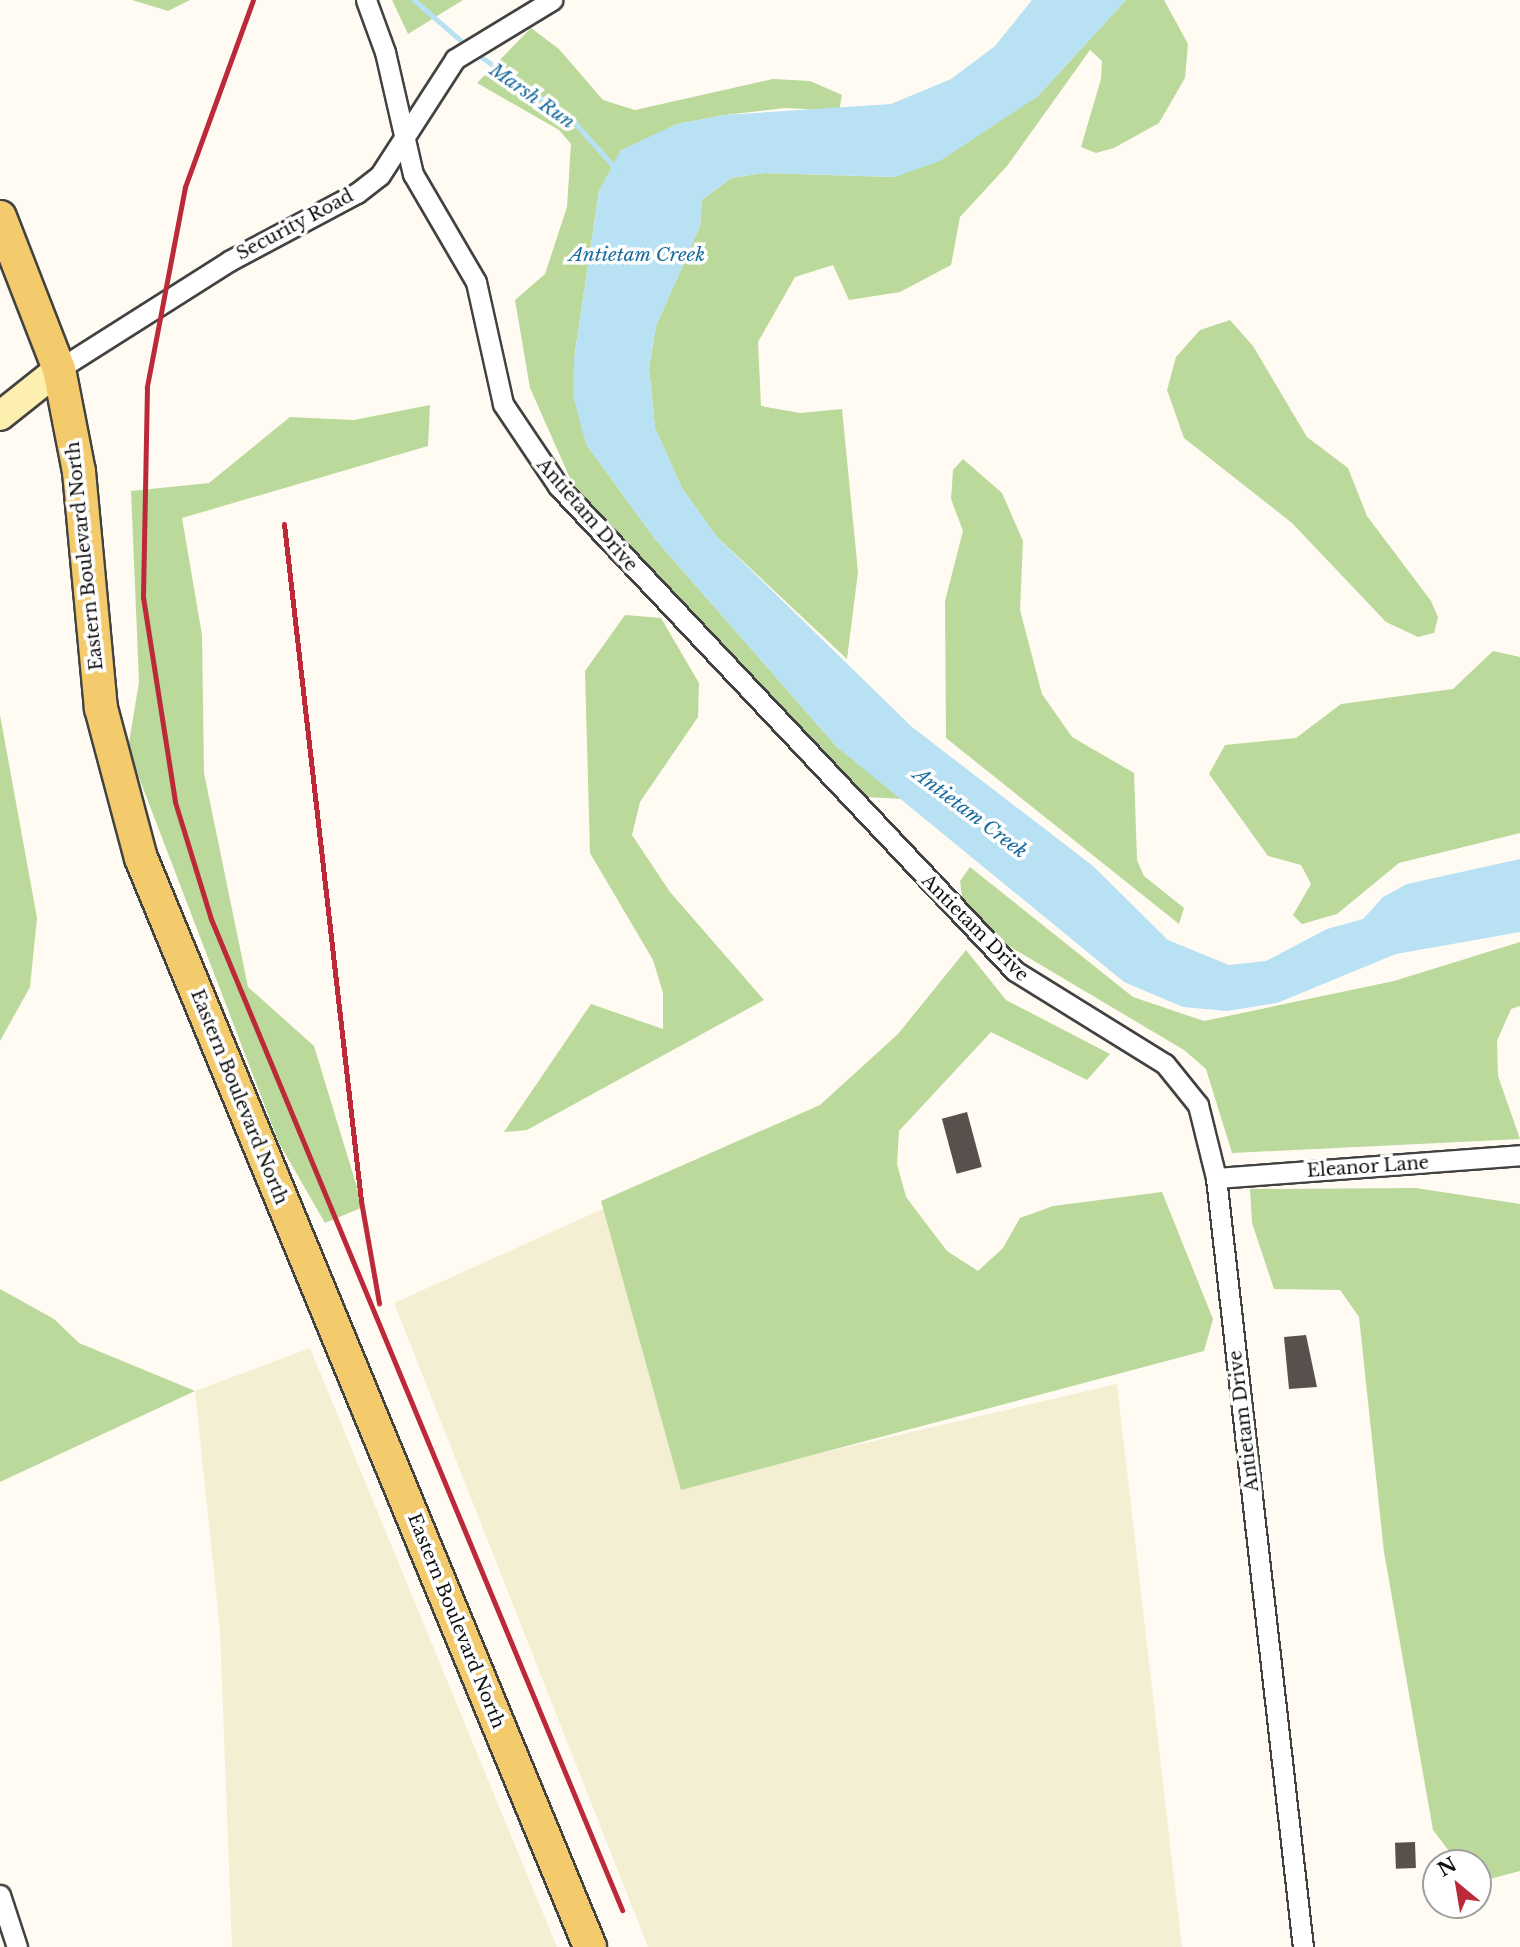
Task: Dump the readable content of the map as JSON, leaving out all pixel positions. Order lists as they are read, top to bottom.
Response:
{
  "streets": {
    "main road": ["Eastern Boulevard North"],
    "street": ["Security Road", "Antietam Drive", "Eleanor Lane"]
  },
  "crossings": [
    ["Security Road", "Antietam Drive"],
    ["Security Road", "Eastern Boulevard North"],
    ["Antietam Drive", "Eleanor Lane"]
  ],
  "water": ["Marsh Run", "Antietam Creek"],
  "north": "top left"
}
